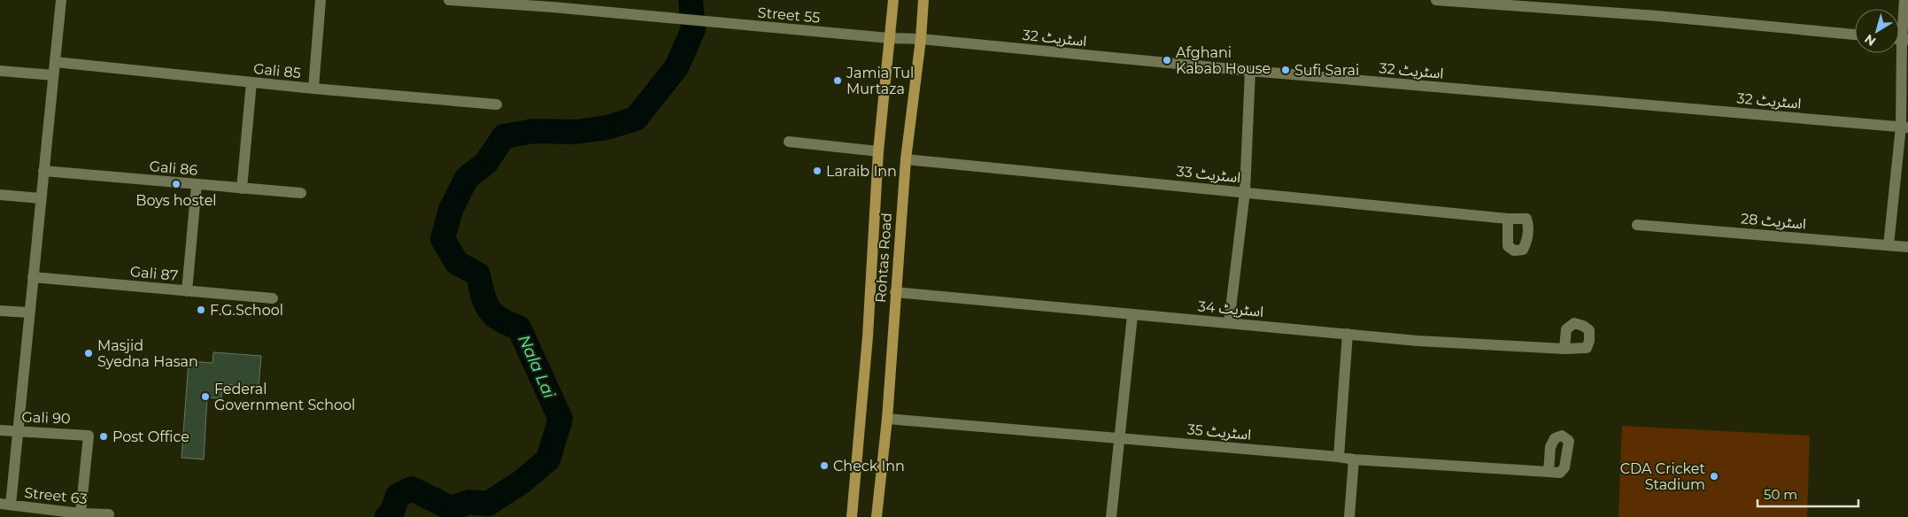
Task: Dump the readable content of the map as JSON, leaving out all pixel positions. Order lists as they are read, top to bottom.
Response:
{
  "streets": {
    "main road": ["Rohtas Road"],
    "street": [
      "Street 55",
      "اسٹریٹ 32",
      "Gali 85",
      "Gali 86",
      "اسٹریٹ 33",
      "اسٹریٹ 28",
      "Gali 87",
      "اسٹریٹ 34",
      "Gali 90",
      "اسٹریٹ 35",
      "Street 63"
    ]
  },
  "crossings": [
    ["Street 55", "اسٹریٹ 32"],
    ["Street 55", "Rohtas Road"],
    ["اسٹریٹ 32", "Rohtas Road"],
    ["اسٹریٹ 33", "Rohtas Road"],
    ["Rohtas Road", "اسٹریٹ 34"],
    ["Rohtas Road", "اسٹریٹ 35"],
    ["Gali 90", "Street 63"]
  ],
  "water": ["Nala Lai"],
  "places": [
    "Afghani Kabab House",
    "Sufi Sarai",
    "Jamia Tul Murtaza",
    "Laraib Inn",
    "Boys hostel",
    "F.G.School",
    "Masjid Syedna Hasan",
    "Federal Government School",
    "Post Office",
    "Check Inn",
    "CDA Cricket Stadium"
  ],
  "scale_bar": "50 m",
  "north": "bottom left"
}
